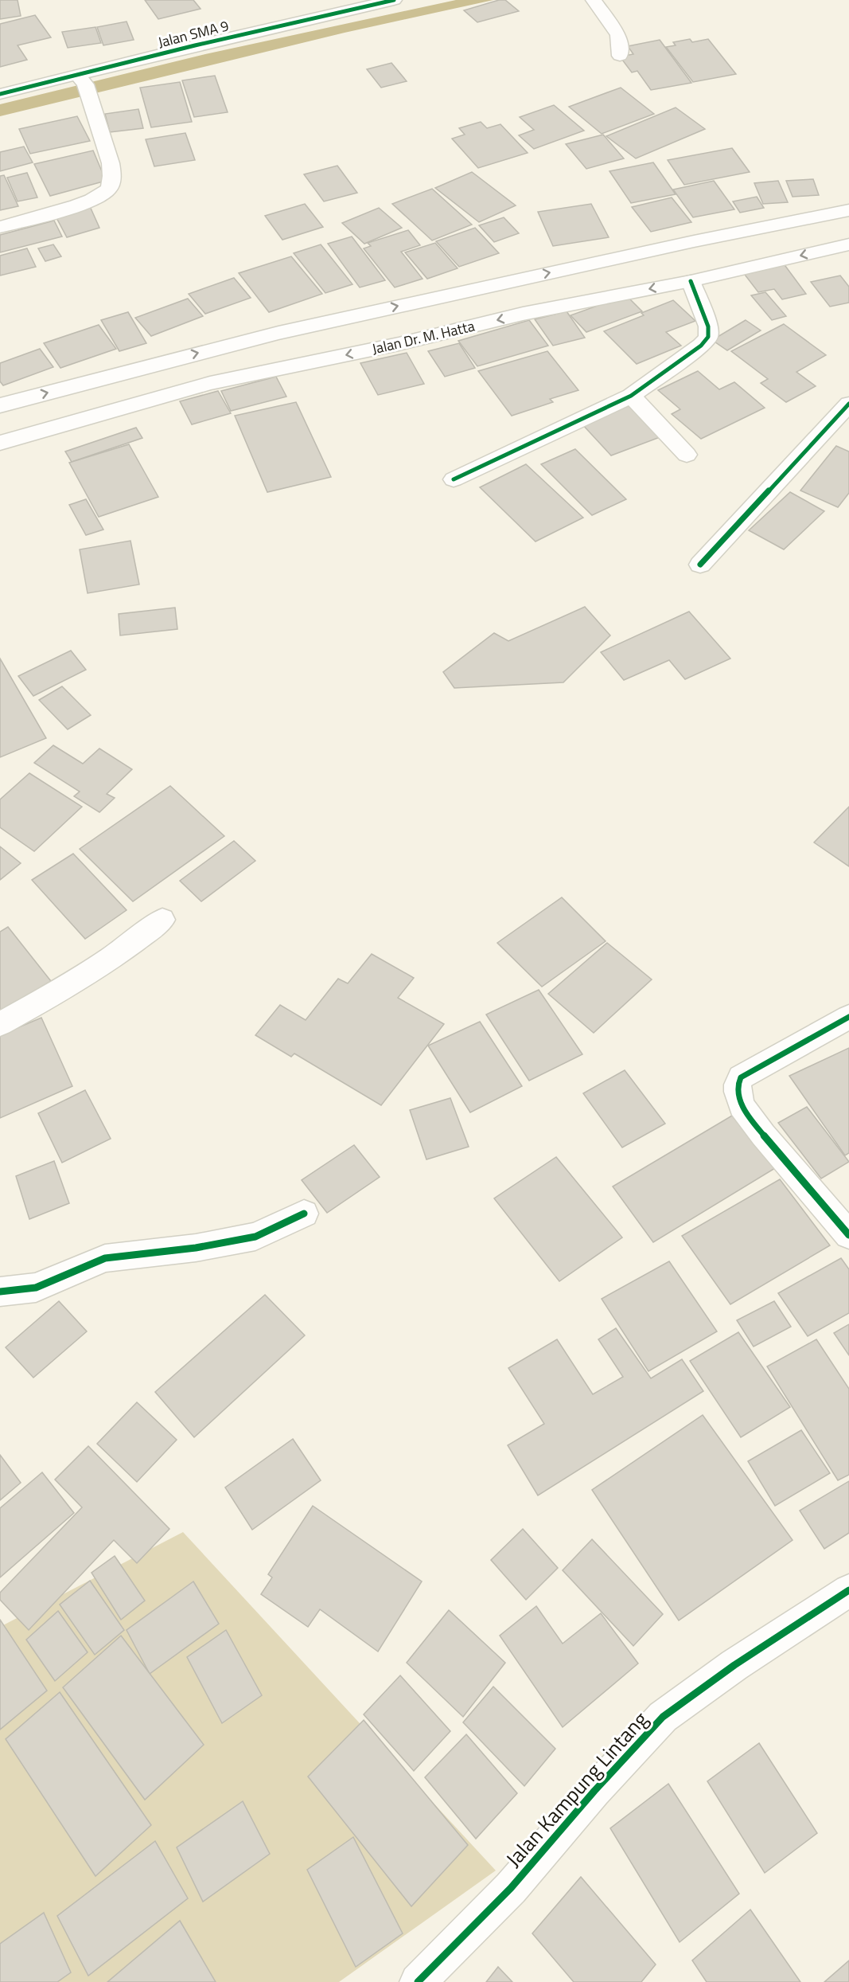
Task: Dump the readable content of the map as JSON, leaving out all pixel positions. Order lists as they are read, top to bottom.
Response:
{
  "streets": {
    "street": ["Jalan SMA 9", "Jalan Dr. M. Hatta", "Jalan Kampung Lintang"]
  }
}
